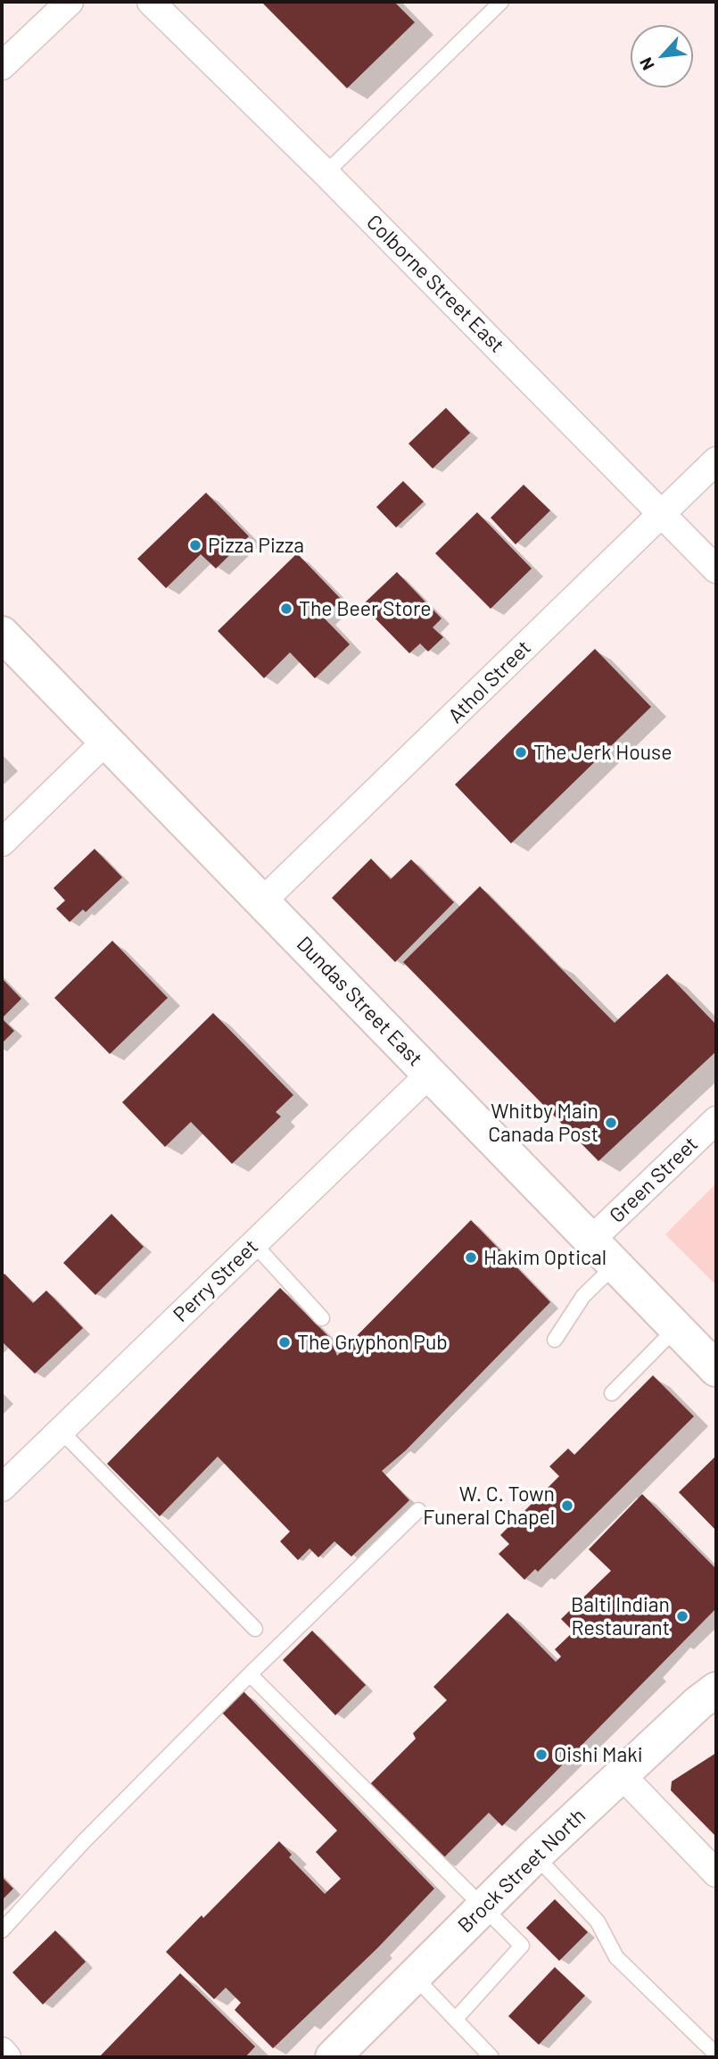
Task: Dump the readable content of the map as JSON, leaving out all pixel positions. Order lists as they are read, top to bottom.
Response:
{
  "streets": {
    "main road": ["Dundas Street East", "Brock Street North"],
    "street": [
      "Colborne Street East",
      "Athol Street",
      "Green Street",
      "Perry Street"
    ]
  },
  "crossings": [
    ["Colborne Street East", "Athol Street"],
    ["Athol Street", "Dundas Street East"],
    ["Dundas Street East", "Green Street"],
    ["Dundas Street East", "Perry Street"]
  ],
  "places": [
    "Pizza Pizza",
    "The Beer Store",
    "The Jerk House",
    "Whitby Main Canada Post",
    "Hakim Optical",
    "The Gryphon Pub",
    "W. C. Town Funeral Chapel",
    "Balti Indian Restaurant",
    "Oishi Maki"
  ],
  "north": "bottom left"
}
